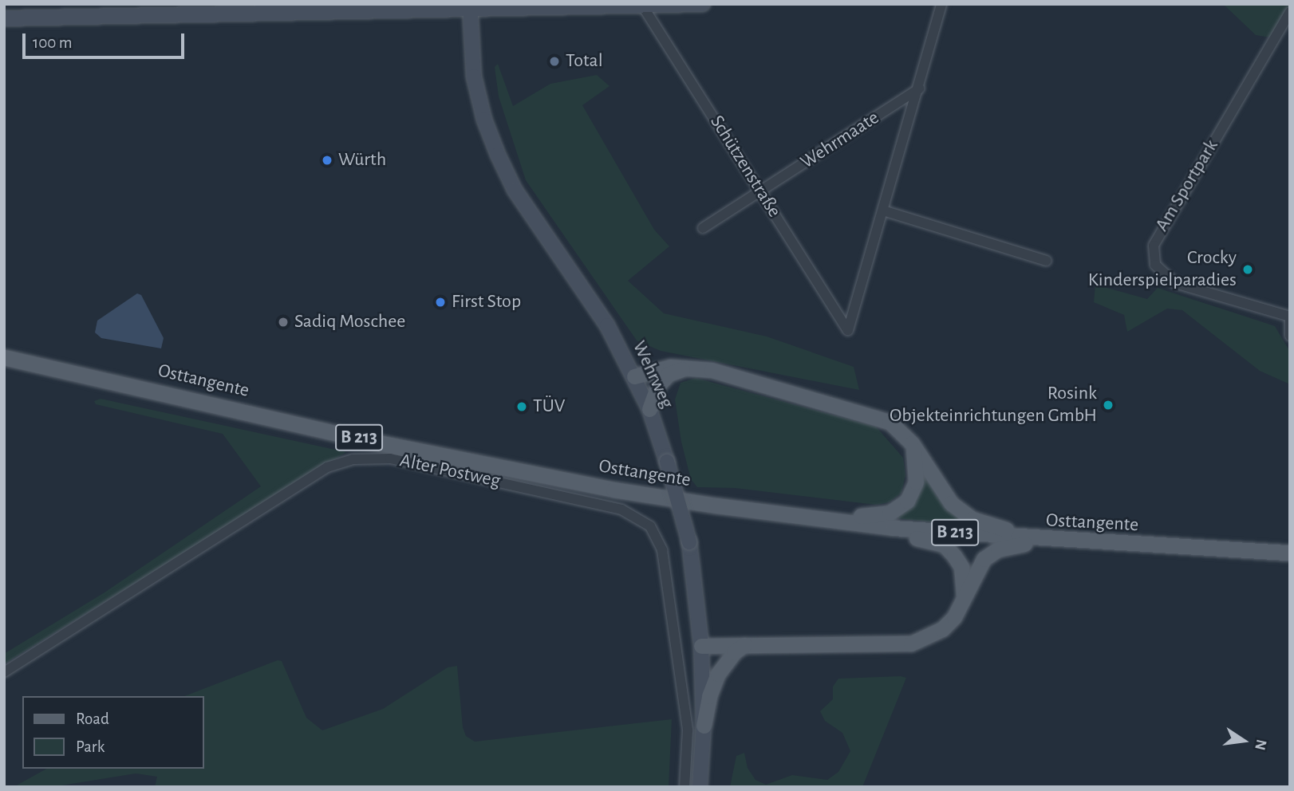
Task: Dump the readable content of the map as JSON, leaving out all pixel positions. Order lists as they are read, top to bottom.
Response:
{
  "streets": {
    "main road": ["Osttangente", "B 213"],
    "street": [
      "Wehrmaate",
      "Schützenstraße",
      "Am Sportpark",
      "Wehrweg",
      "Alter Postweg"
    ]
  },
  "crossings": [
    ["Wehrmaate", "Schützenstraße"]
  ],
  "places": [
    "Total",
    "Würth",
    "Crocky Kinderspielparadies",
    "First Stop",
    "Sadiq Moschee",
    "Rosink Objekteinrichtungen GmbH",
    "TÜV"
  ],
  "legend": ["Road", "Park"],
  "scale_bar": "100 m",
  "north": "right"
}
